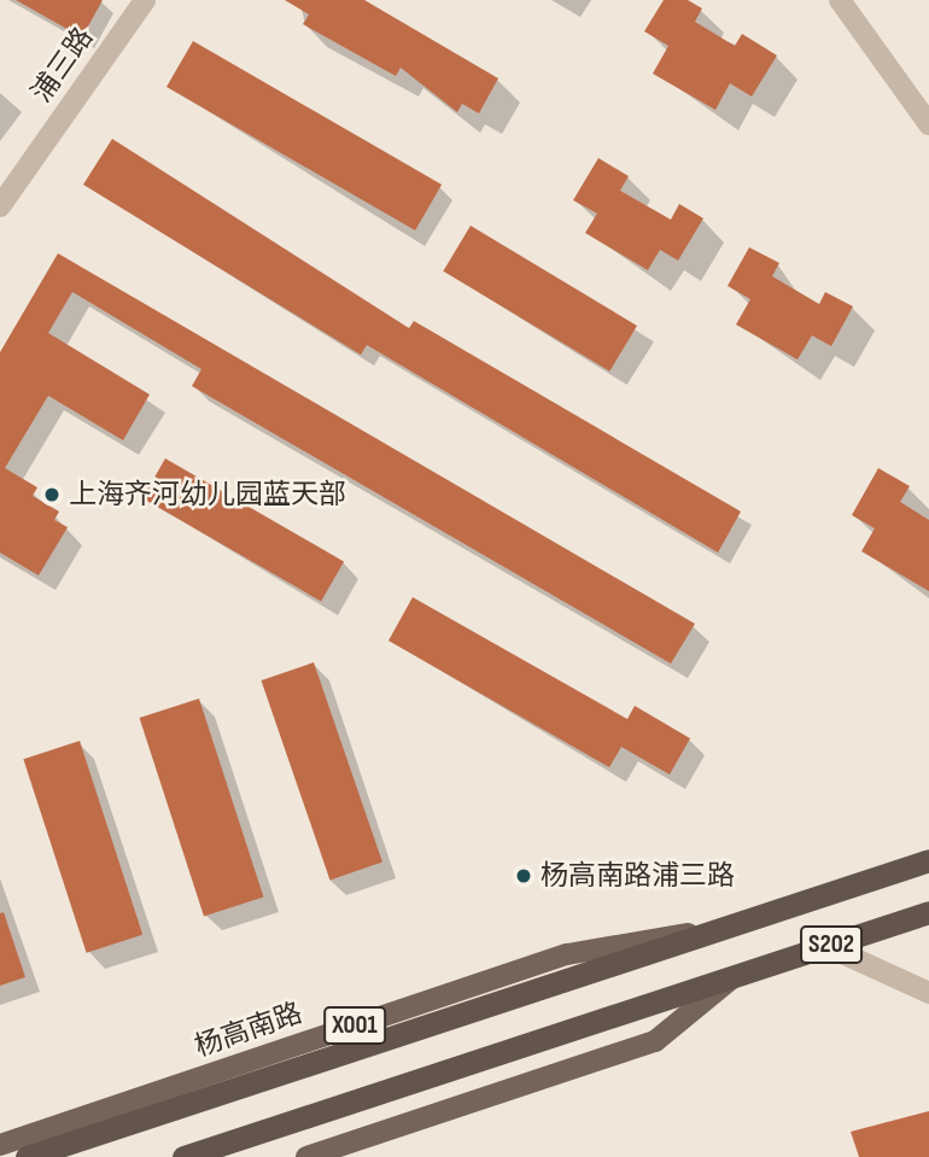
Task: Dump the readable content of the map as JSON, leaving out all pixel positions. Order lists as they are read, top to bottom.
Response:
{
  "streets": {
    "highway": ["S202", "X001", "杨高南路"],
    "street": ["浦三路"]
  },
  "places": ["上海齐河幼儿园蓝天部", "杨高南路浦三路"]
}
